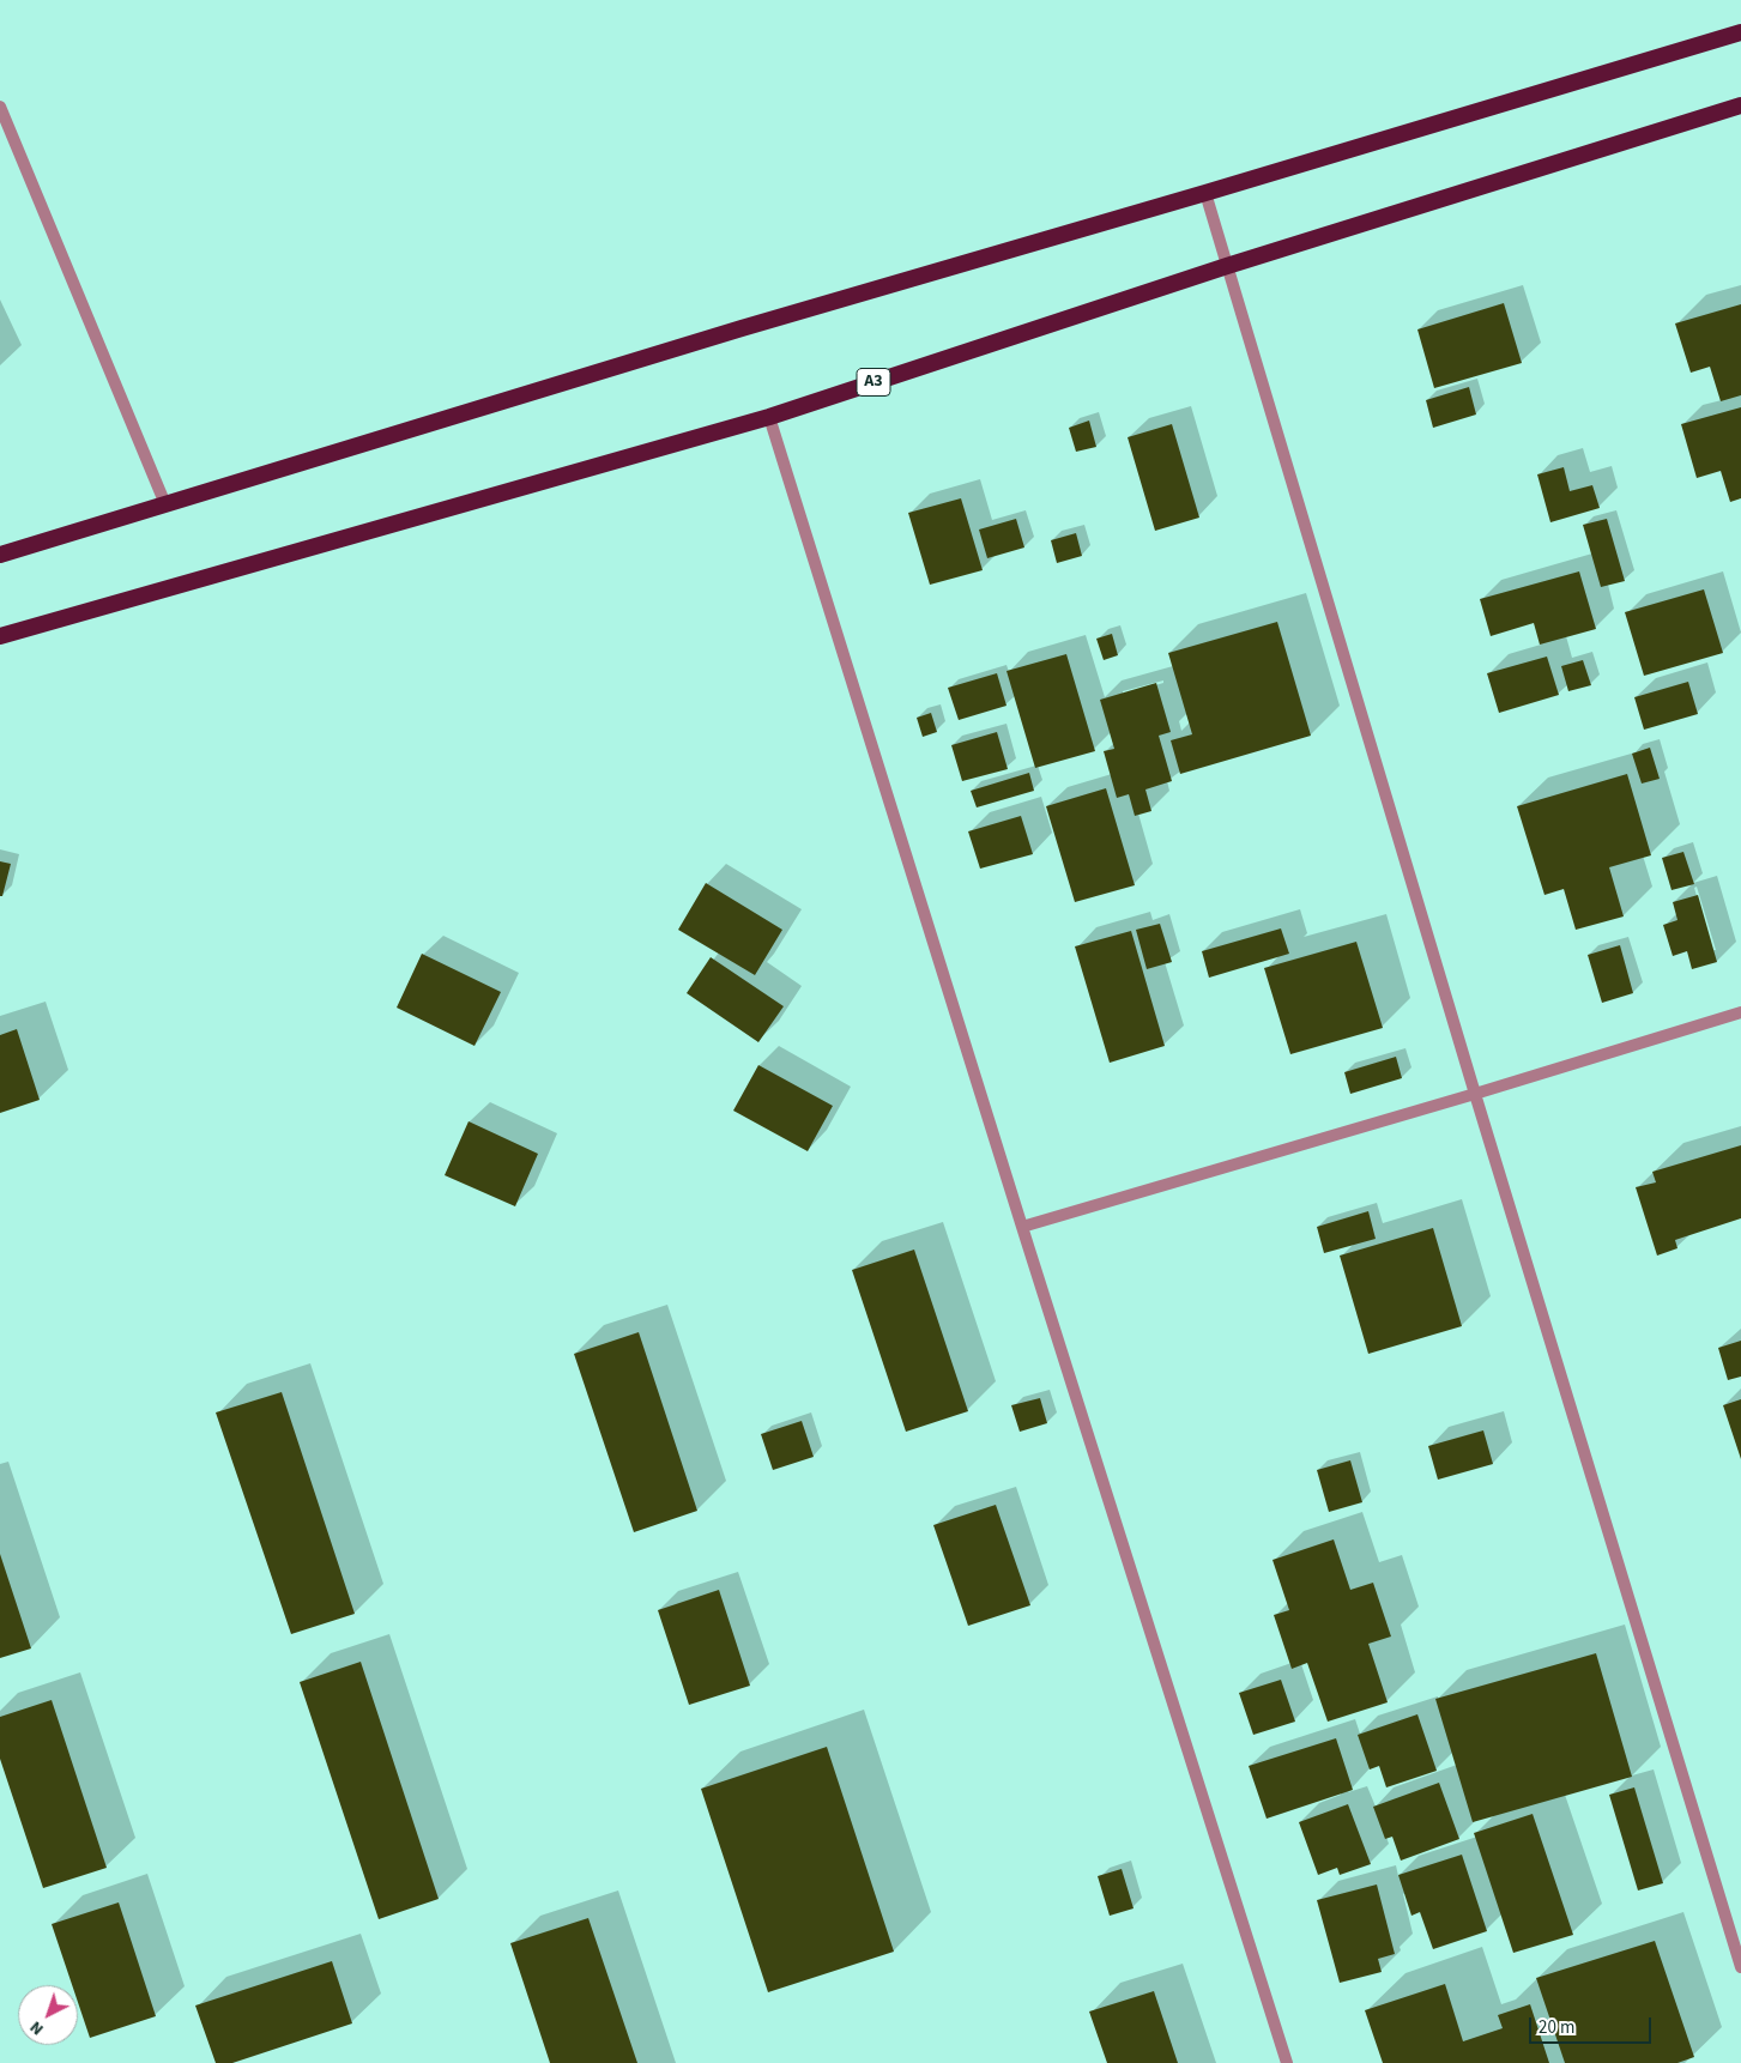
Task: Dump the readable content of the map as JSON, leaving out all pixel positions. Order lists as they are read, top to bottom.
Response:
{
  "streets": {
    "highway": ["A3"]
  },
  "scale_bar": "20 m",
  "north": "bottom left"
}
